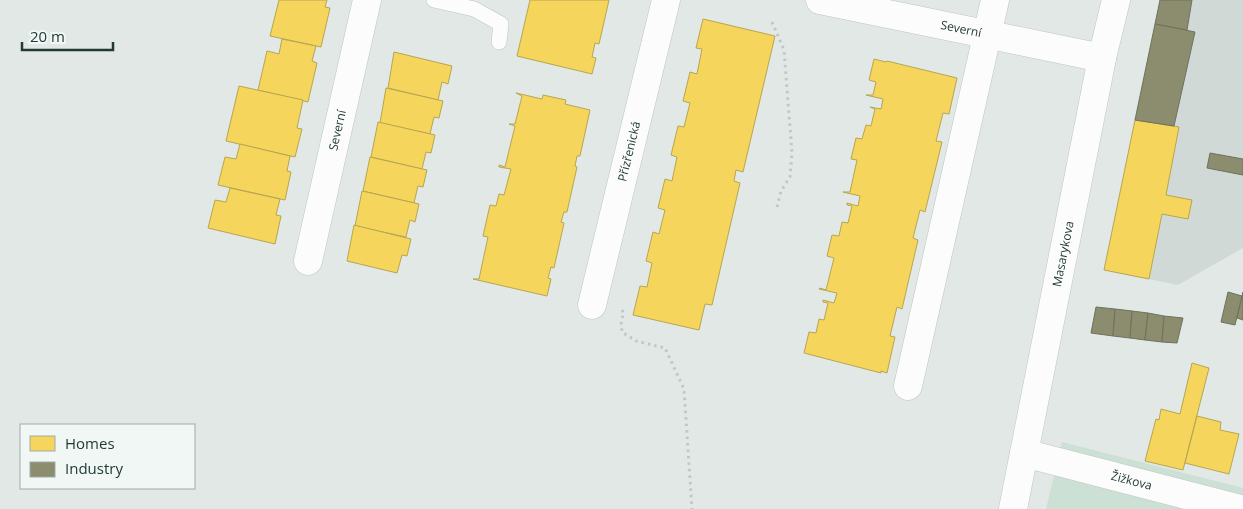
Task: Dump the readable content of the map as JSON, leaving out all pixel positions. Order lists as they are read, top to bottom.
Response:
{
  "streets": {
    "street": [
      "Severní",
      "Přízřenická",
      "Masarykova",
      "Žižkova"
    ]
  },
  "crossings": [
    ["Severní", "Masarykova"],
    ["Masarykova", "Žižkova"]
  ],
  "legend": ["Homes", "Industry"],
  "scale_bar": "20 m"
}
